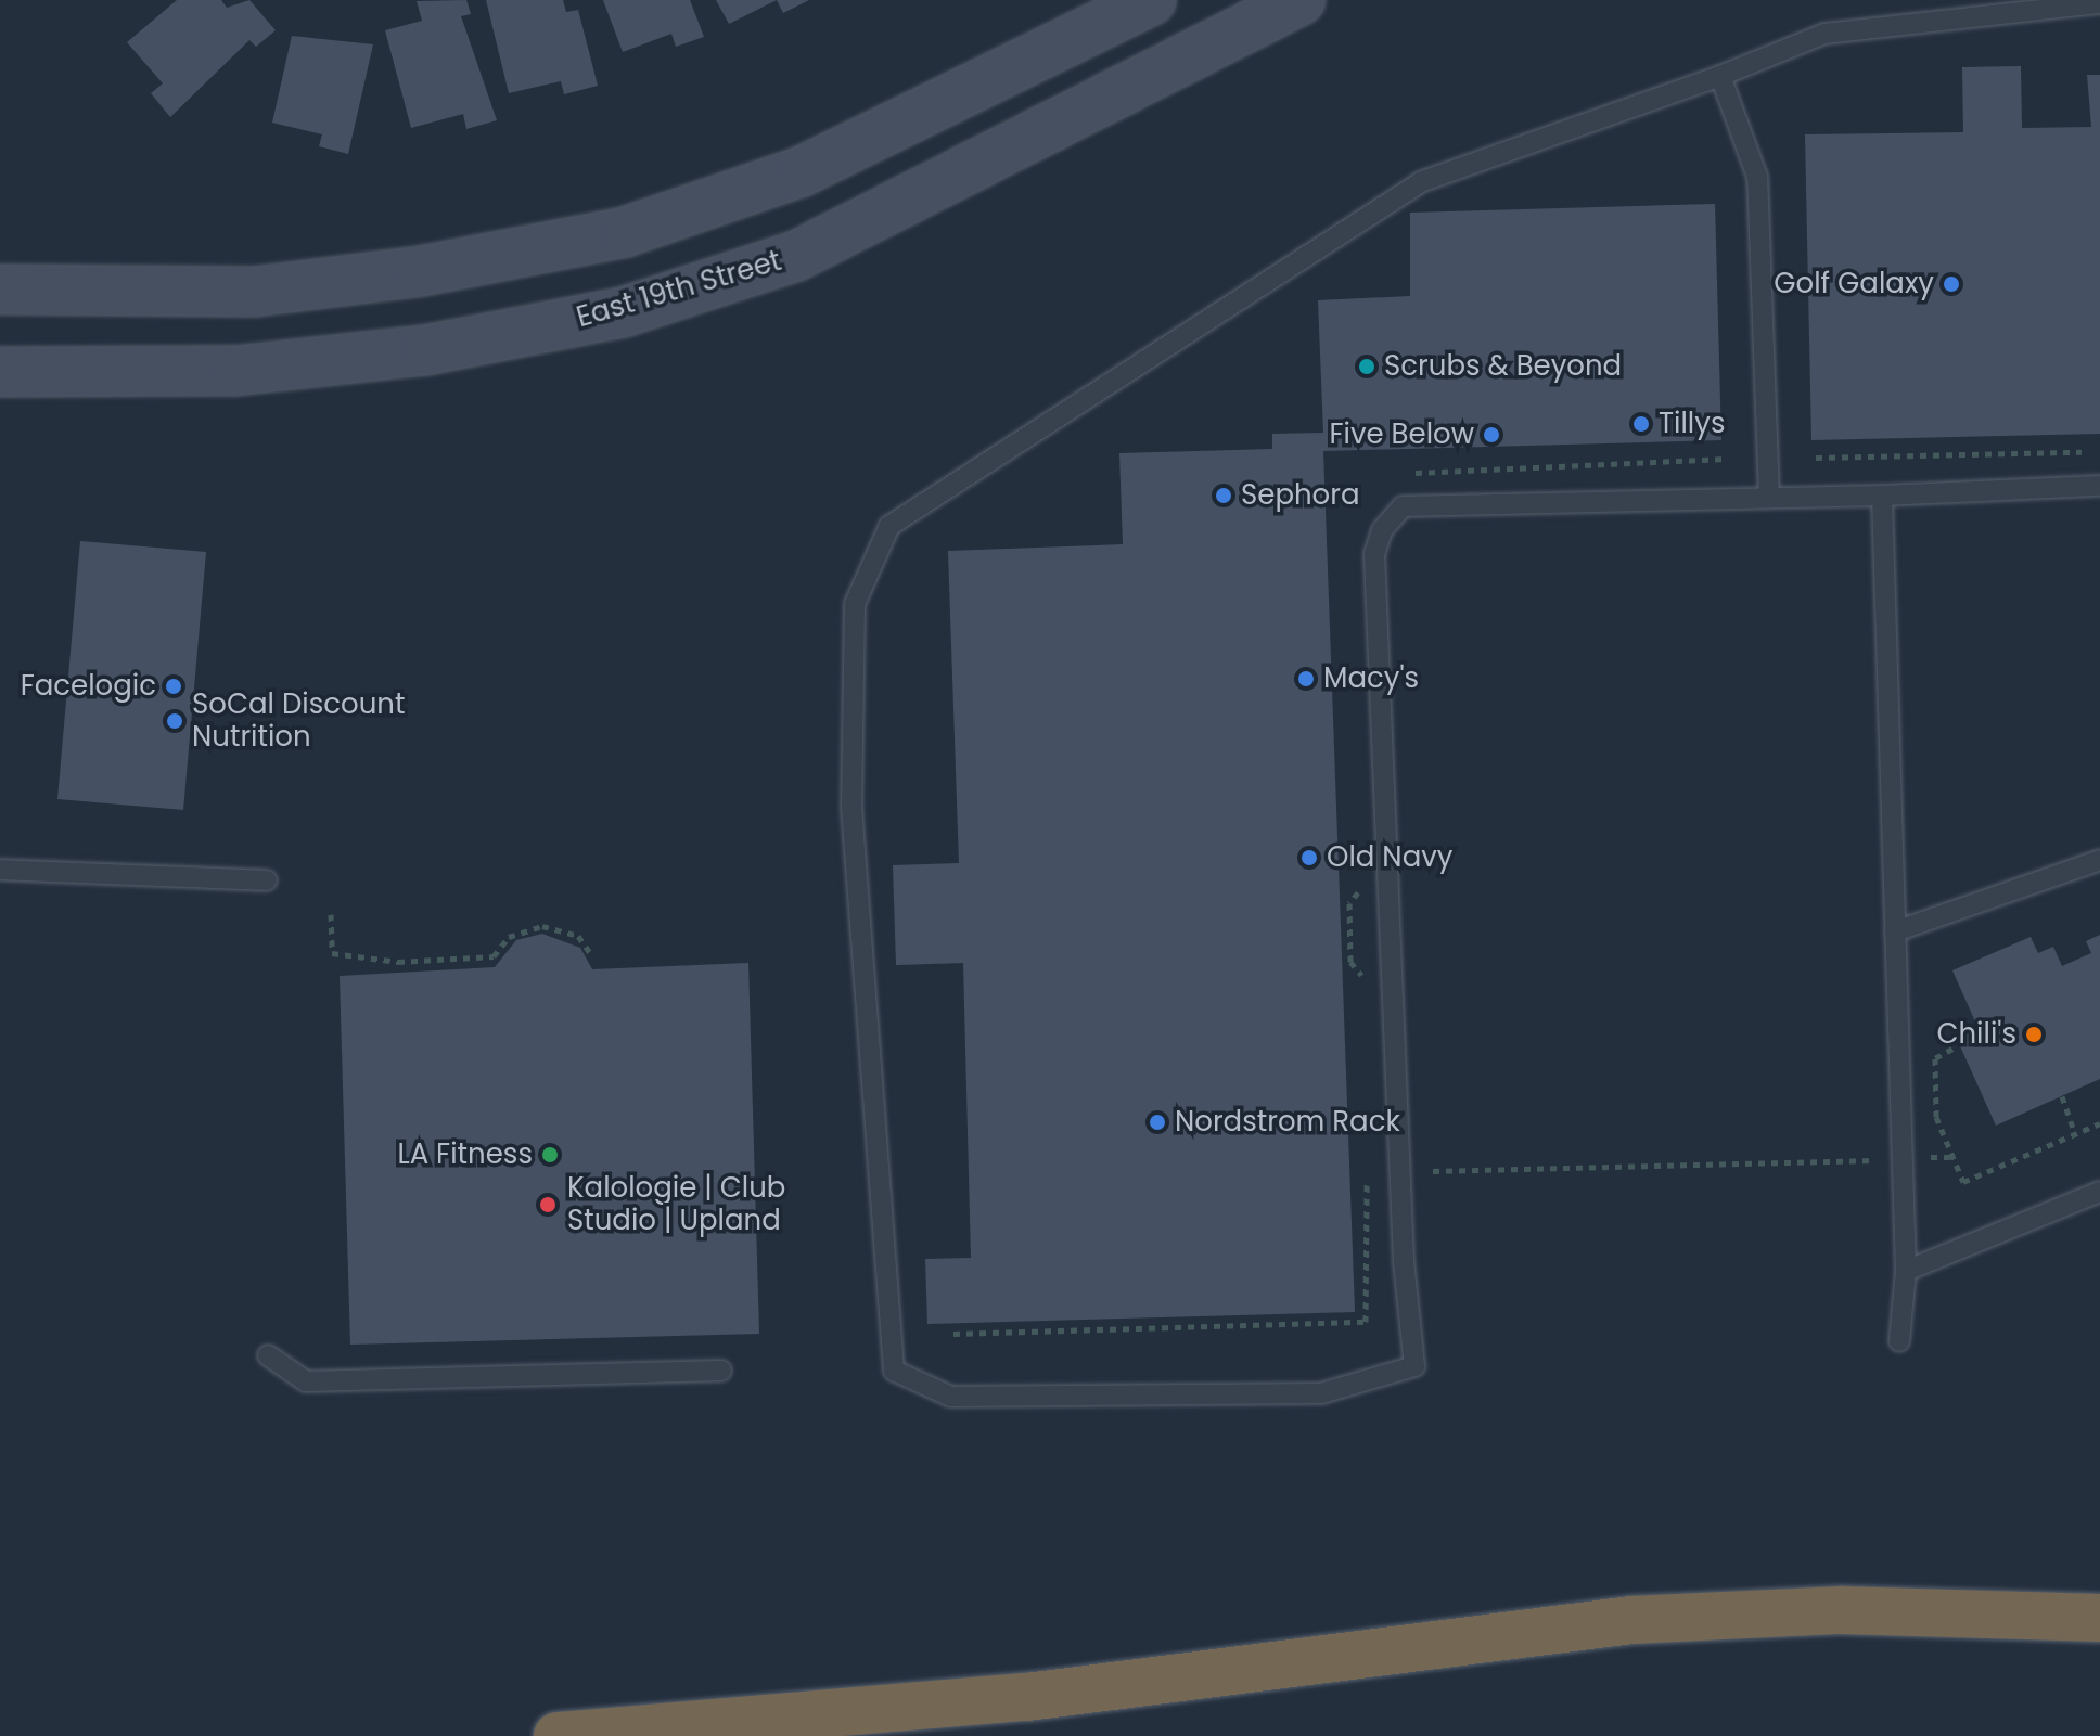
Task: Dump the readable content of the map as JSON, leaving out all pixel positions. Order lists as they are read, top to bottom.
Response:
{
  "streets": {
    "main road": ["East 19th Street"]
  },
  "places": [
    "Golf Galaxy",
    "Scrubs & Beyond",
    "Tillys",
    "Five Below",
    "Sephora",
    "Macy's",
    "Facelogic",
    "SoCal Discount Nutrition",
    "Old Navy",
    "Chili's",
    "Nordstrom Rack",
    "LA Fitness",
    "Kalologie | Club Studio | Upland"
  ]
}
